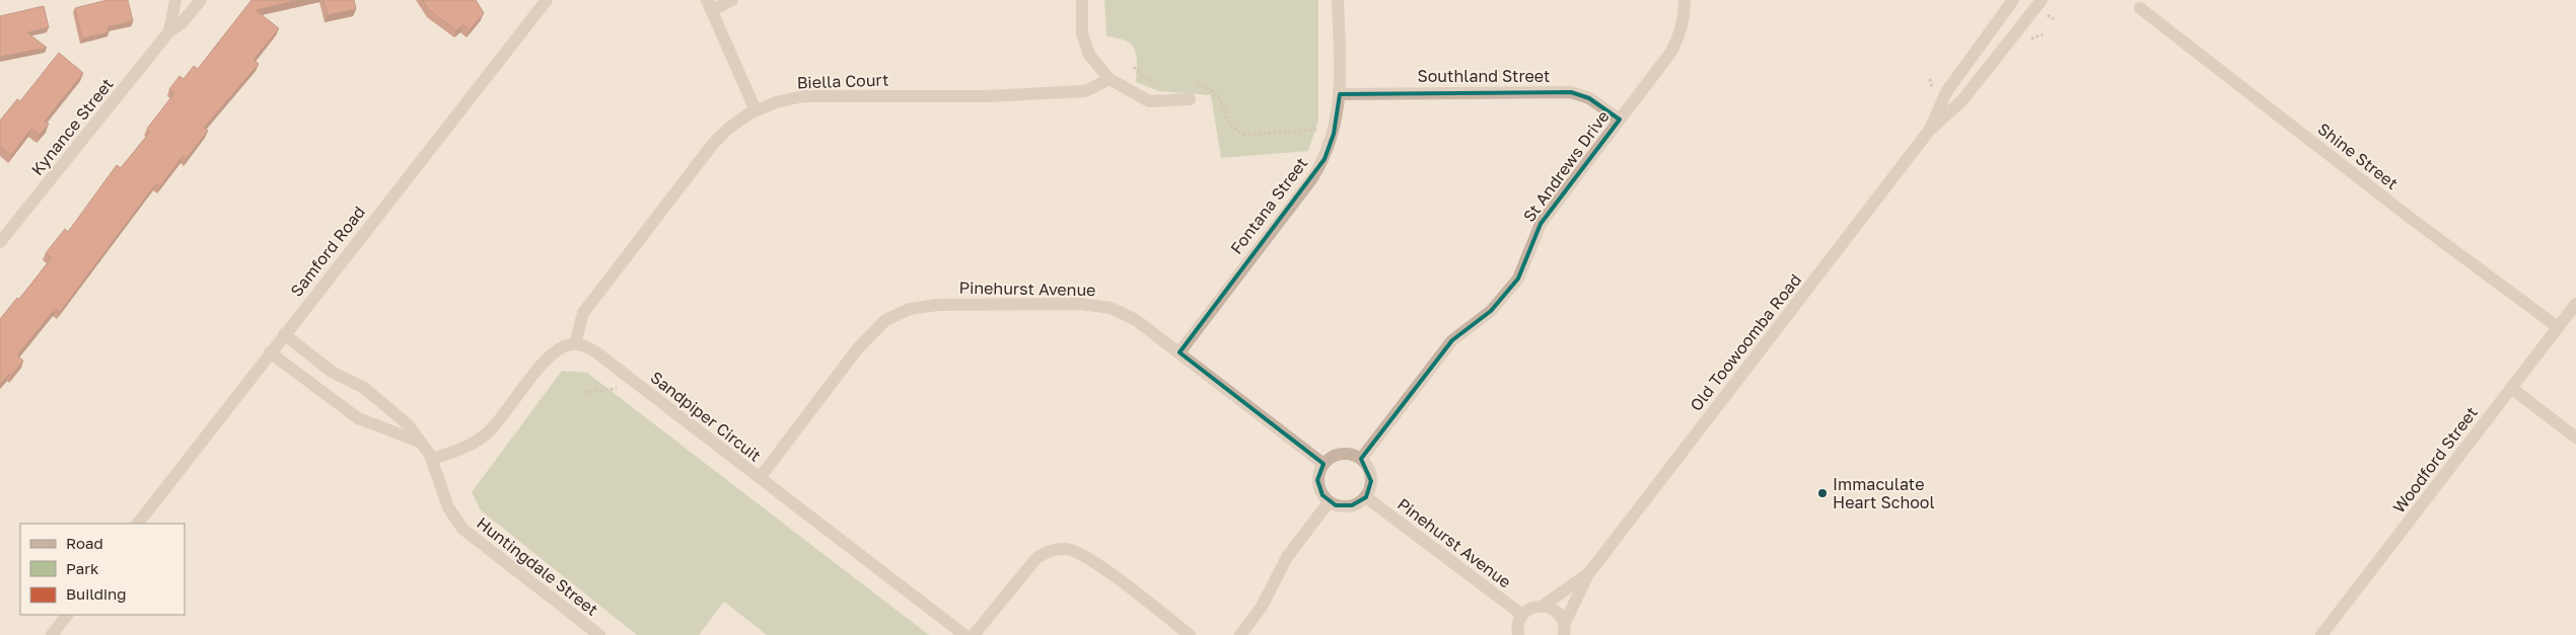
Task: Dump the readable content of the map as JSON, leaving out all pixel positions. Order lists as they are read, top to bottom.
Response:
{
  "streets": {
    "street": [
      "Southland Street",
      "Biella Court",
      "Kynance Street",
      "Shine Street",
      "St Andrews Drive",
      "Fontana Street",
      "Samford Road",
      "Pinehurst Avenue",
      "Old Toowoomba Road",
      "Sandpiper Circuit",
      "Woodford Street",
      "Huntingdale Street"
    ]
  },
  "crossings": [
    ["Southland Street", "St Andrews Drive"],
    ["Southland Street", "Fontana Street"],
    ["Biella Court", "Sandpiper Circuit"],
    ["Shine Street", "Woodford Street"],
    ["St Andrews Drive", "Pinehurst Avenue"],
    ["Fontana Street", "Pinehurst Avenue"],
    ["Samford Road", "Huntingdale Street"],
    ["Pinehurst Avenue", "Old Toowoomba Road"],
    ["Pinehurst Avenue", "Sandpiper Circuit"]
  ],
  "places": ["Immaculate Heart School"],
  "legend": ["Road", "Park", "Building"]
}
